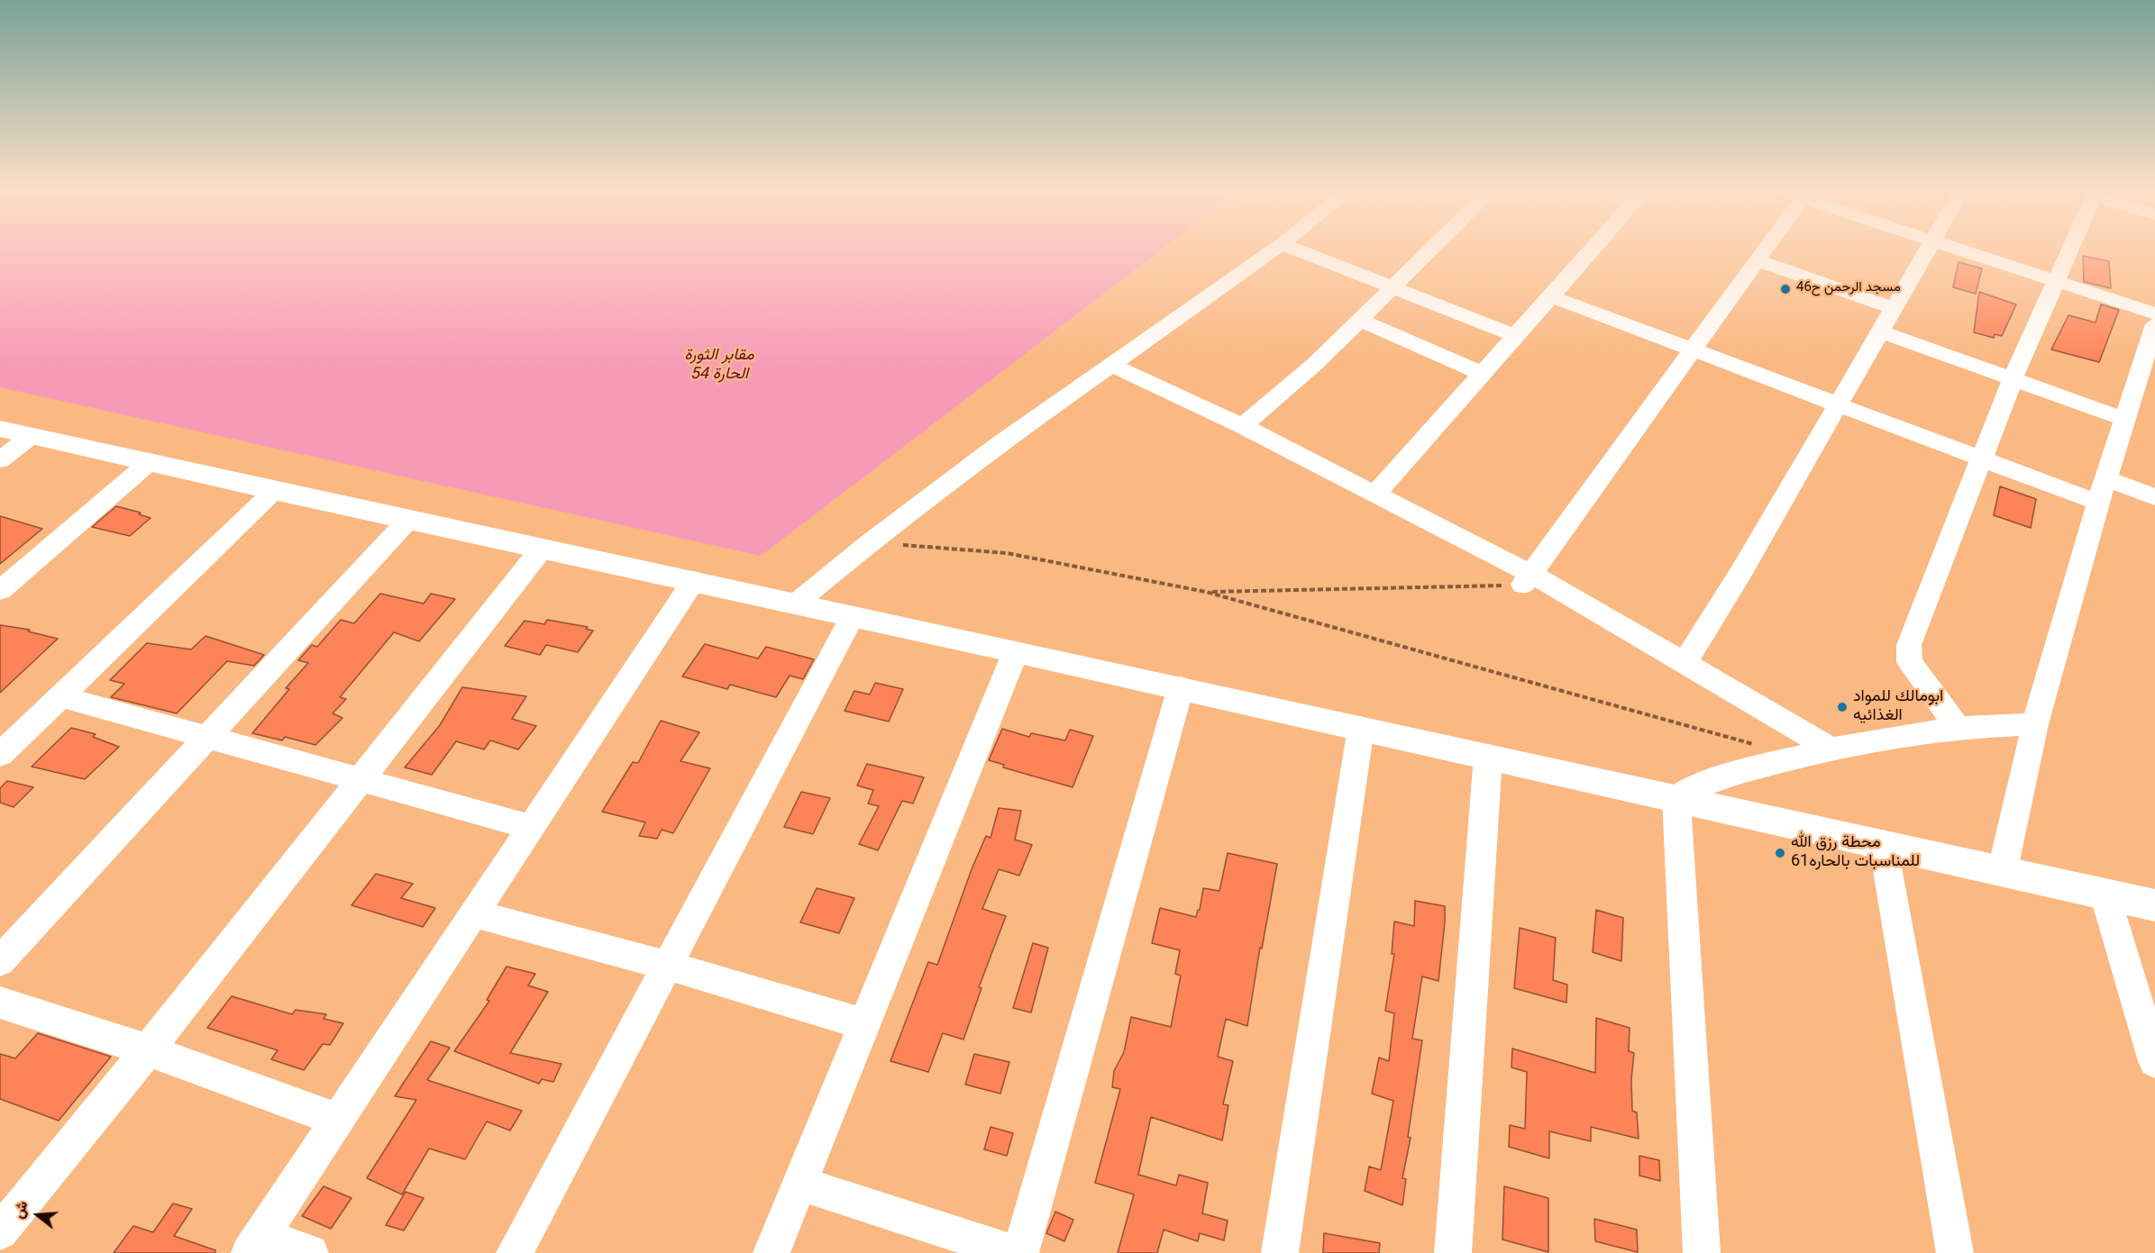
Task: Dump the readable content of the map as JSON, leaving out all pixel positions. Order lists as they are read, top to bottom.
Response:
{
  "parks": ["مقابر الثورة الحارة 54"],
  "places": ["مسجد الرحمن ح46", "ابومالك للمواد الغذائيه", "محطة رزق الله للمناسبات بالحاره61"],
  "north": "left"
}
